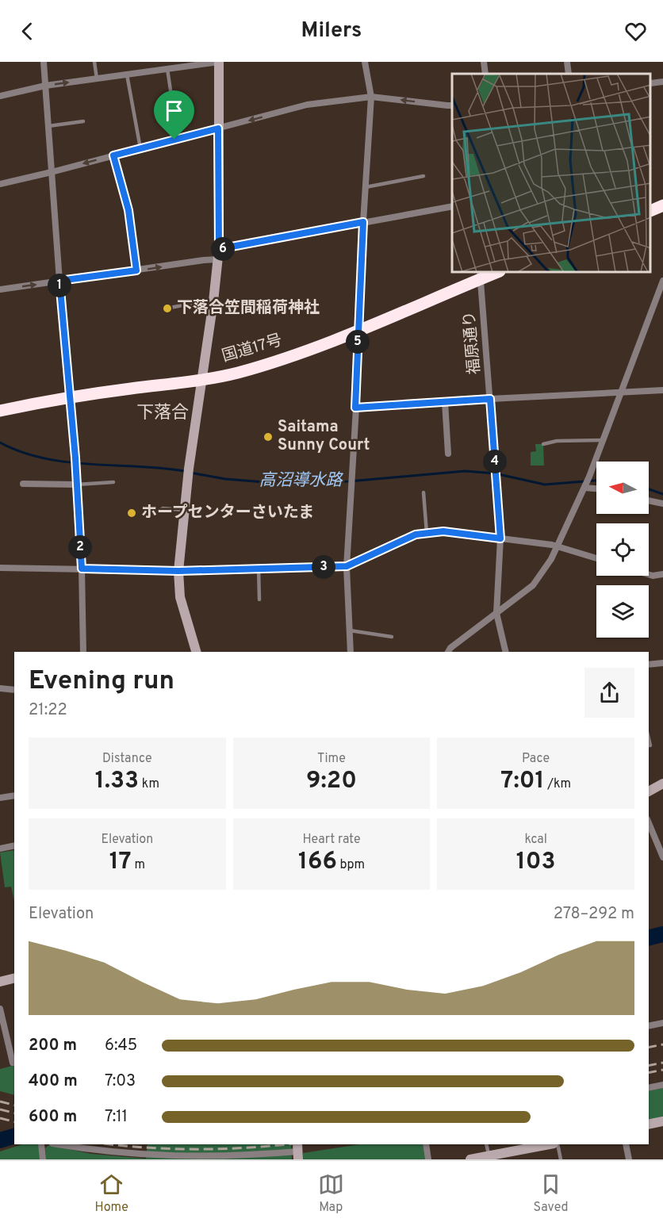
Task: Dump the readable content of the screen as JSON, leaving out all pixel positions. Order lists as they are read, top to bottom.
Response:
{
  "streets": {
    "highway": ["国道17号"],
    "street": ["福原通り"]
  },
  "crossings": [
    ["福原通り", "国道17号"]
  ],
  "districts": ["下落合"],
  "water": ["高沼導水路"],
  "places": ["下落合笠間稲荷神社", "Saitama Sunny Court", "ホープセンターさいたま"],
  "north": "left",
  "page": {
    "header": "Milers",
    "pins": [
      "6",
      "1",
      "5",
      "4",
      "2",
      "3"
    ],
    "heading": ["Evening run", "21:22"],
    "stats": [
      ["Distance", "1.33 km"],
      ["Time", "9:20"],
      ["Pace", "7:01 /km"],
      ["Elevation", "17 m"],
      ["Heart rate", "166 bpm"],
      ["kcal", "103"]
    ],
    "chart": ["Elevation", "278–292 m"],
    "list": [
      {
        "name": "200 m",
        "note": "6:45"
      },
      {
        "name": "400 m",
        "note": "7:03"
      },
      {
        "name": "600 m",
        "note": "7:11"
      }
    ],
    "tabs": ["Home", "Map", "Saved"]
  }
}
